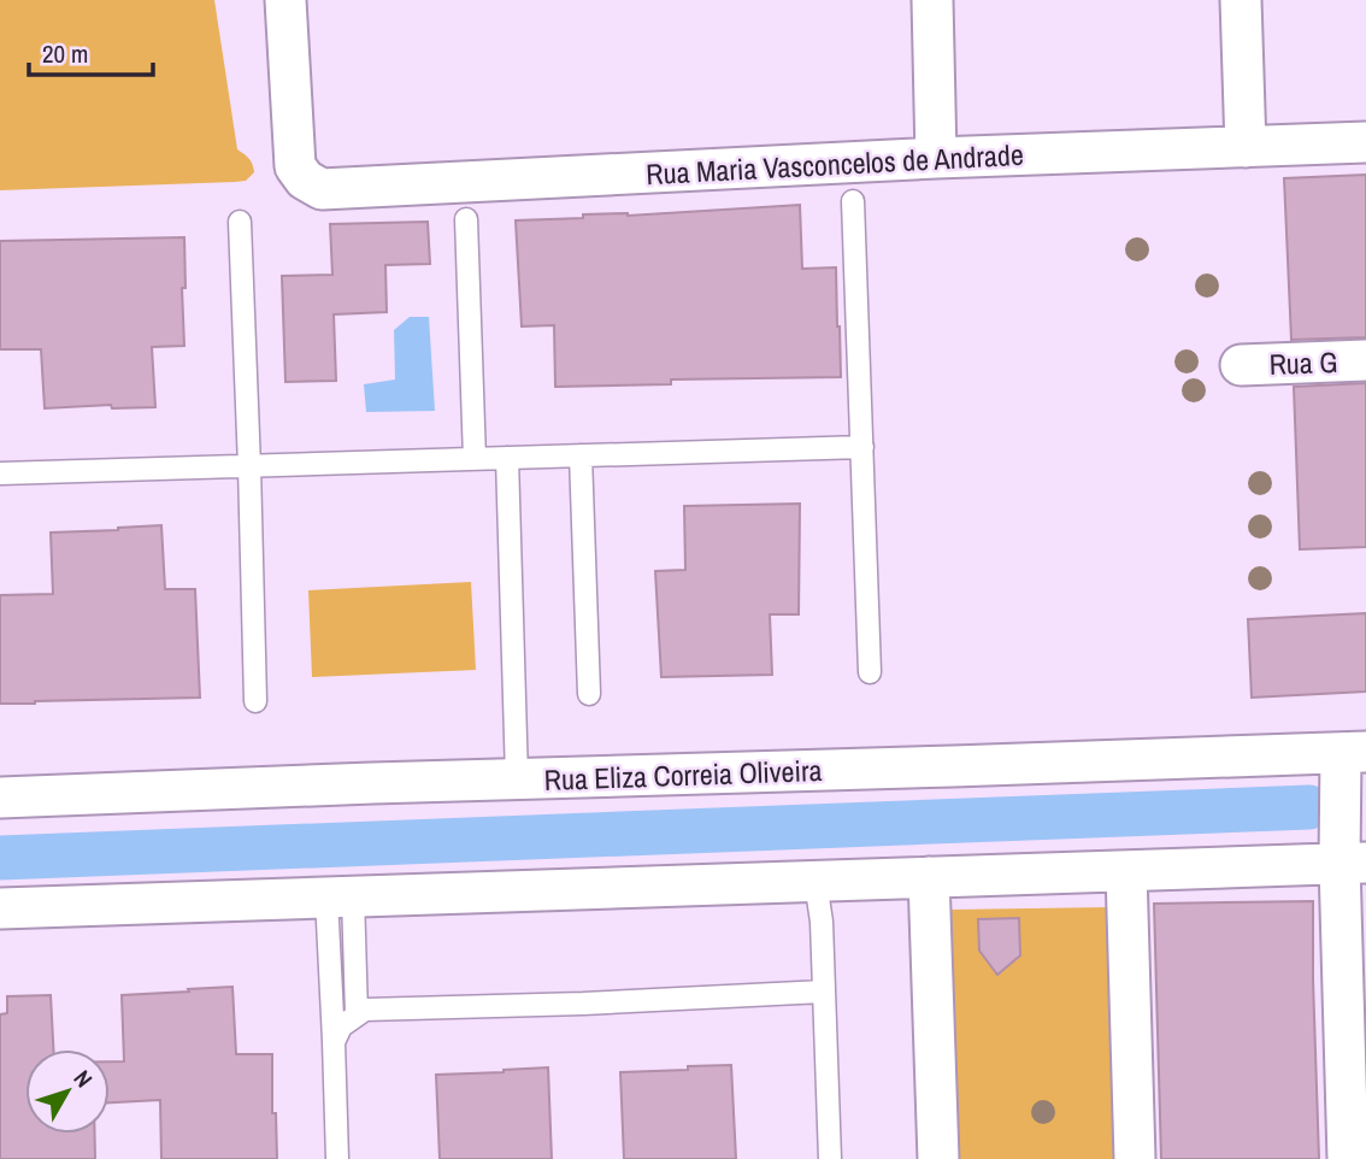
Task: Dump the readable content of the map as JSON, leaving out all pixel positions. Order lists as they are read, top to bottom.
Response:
{
  "streets": {
    "street": ["Rua Maria Vasconcelos de Andrade", "Rua G", "Rua Eliza Correia Oliveira"]
  },
  "scale_bar": "20 m",
  "north": "top right"
}
